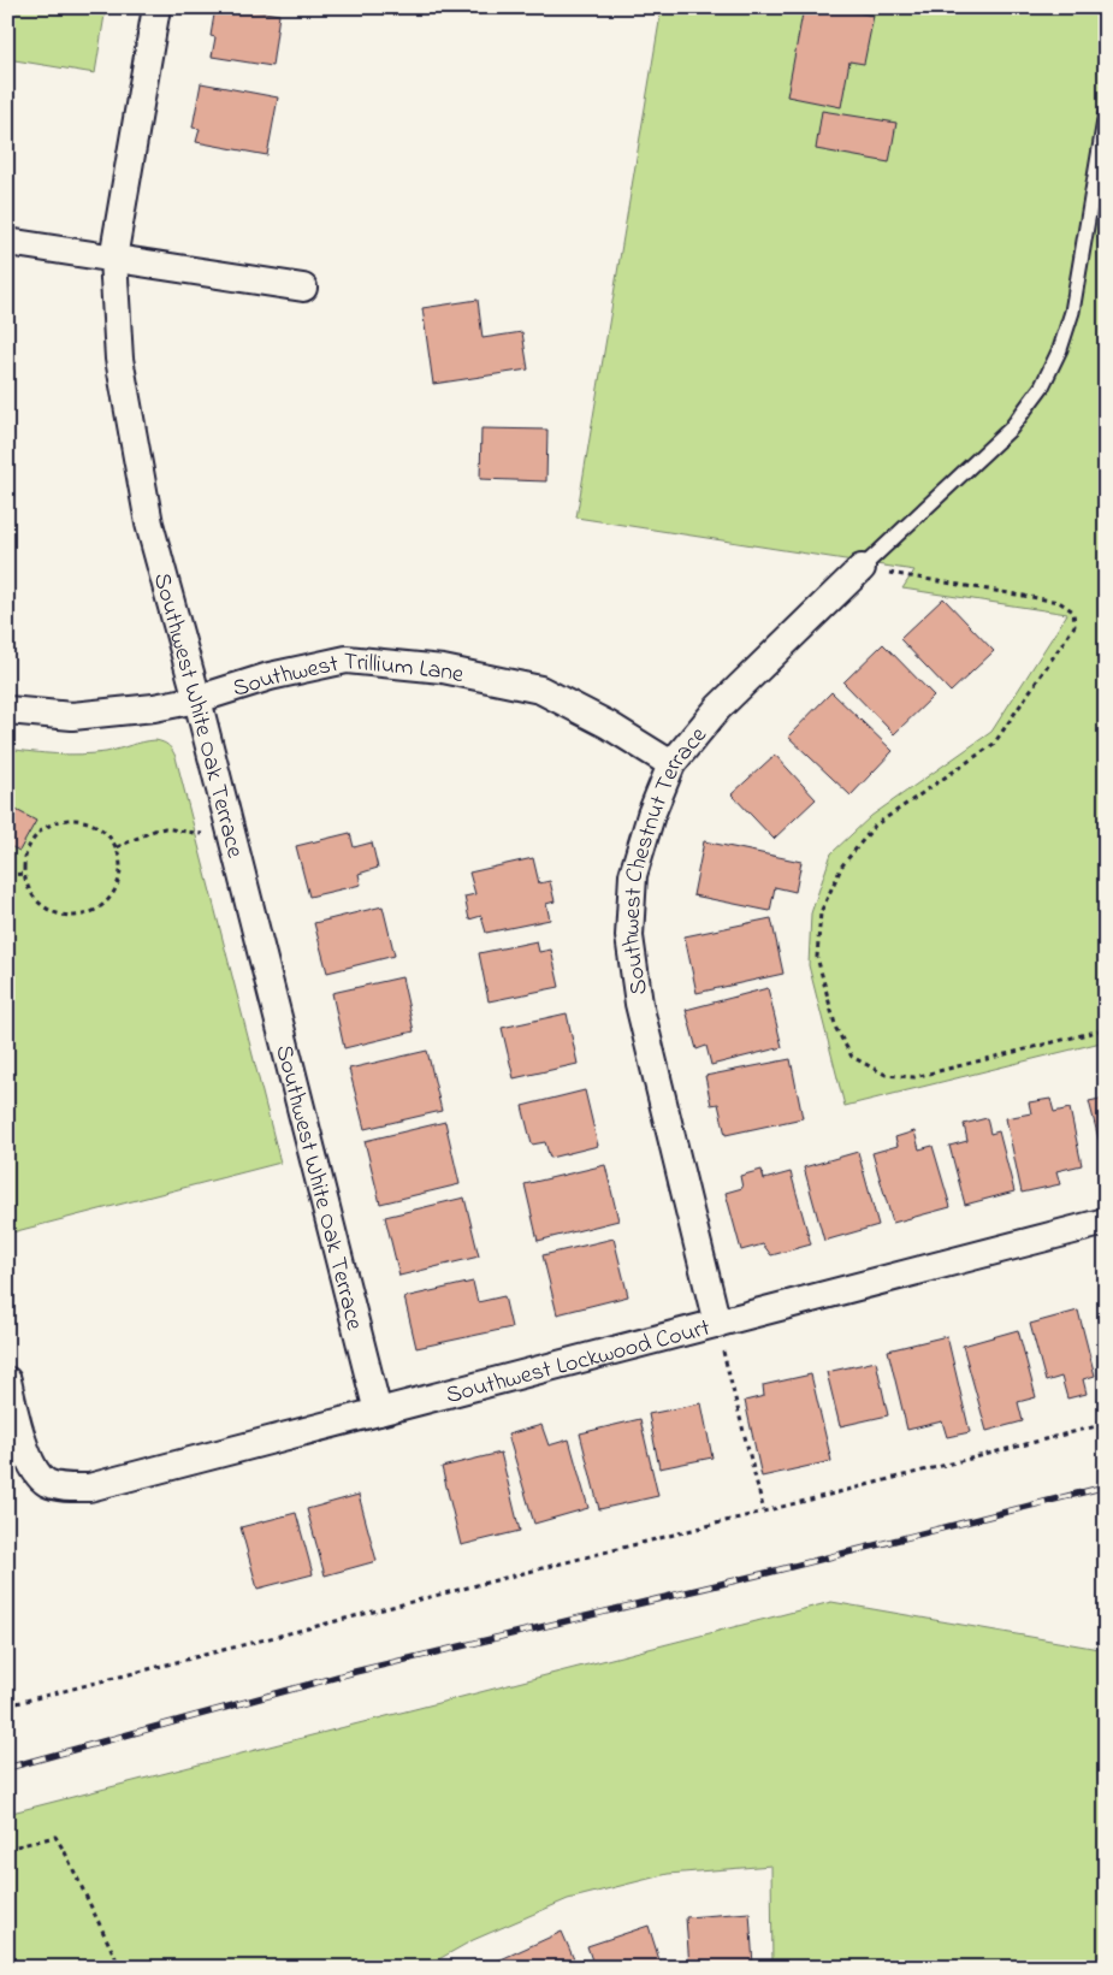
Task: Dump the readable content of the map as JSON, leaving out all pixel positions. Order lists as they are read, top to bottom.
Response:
{
  "streets": {
    "street": [
      "Southwest Trillium Lane",
      "Southwest White Oak Terrace",
      "Southwest Chestnut Terrace",
      "Southwest Lockwood Court"
    ]
  },
  "crossings": [
    ["Southwest Trillium Lane", "Southwest White Oak Terrace"],
    ["Southwest Trillium Lane", "Southwest Chestnut Terrace"],
    ["Southwest White Oak Terrace", "Southwest Lockwood Court"],
    ["Southwest Chestnut Terrace", "Southwest Lockwood Court"]
  ]
}
